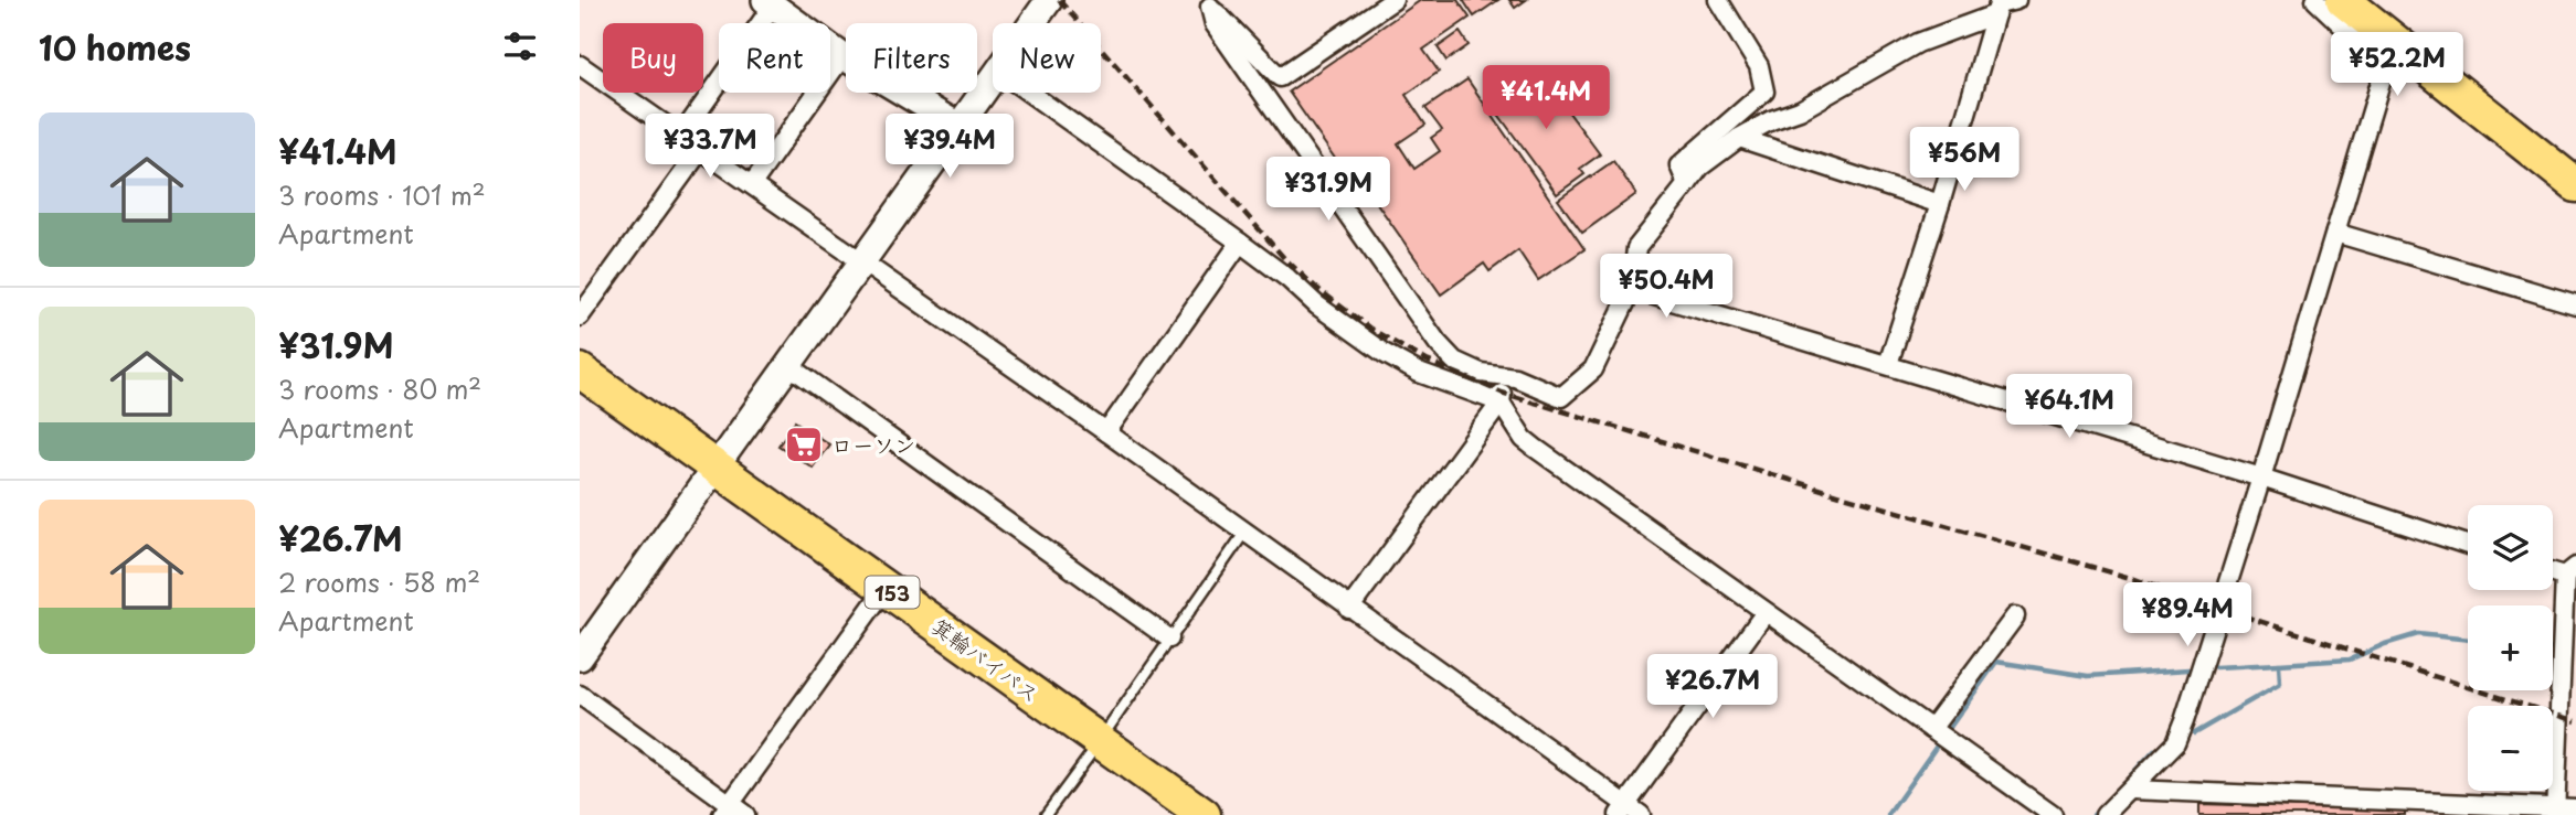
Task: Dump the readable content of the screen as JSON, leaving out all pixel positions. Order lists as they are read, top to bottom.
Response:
{
  "streets": {
    "highway": ["153", "箕輪バイパス"]
  },
  "places": {
    "supermarket": ["ローソン"]
  },
  "page": {
    "heading": "10 homes",
    "chip": [
      "Buy",
      "Rent",
      "Filters",
      "New"
    ],
    "price": [
      "¥52.2M",
      "¥41.4M",
      "¥33.7M",
      "¥39.4M",
      "¥56M",
      "¥31.9M",
      "¥50.4M",
      "¥64.1M",
      "¥89.4M",
      "¥26.7M"
    ],
    "list": [
      {
        "name": "¥41.4M",
        "note": "3 rooms · 101 m² · Apartment"
      },
      {
        "name": "¥31.9M",
        "note": "3 rooms · 80 m² · Apartment"
      },
      {
        "name": "¥26.7M",
        "note": "2 rooms · 58 m² · Apartment"
      }
    ],
    "map_buttons": ["+", "−"]
  }
}
